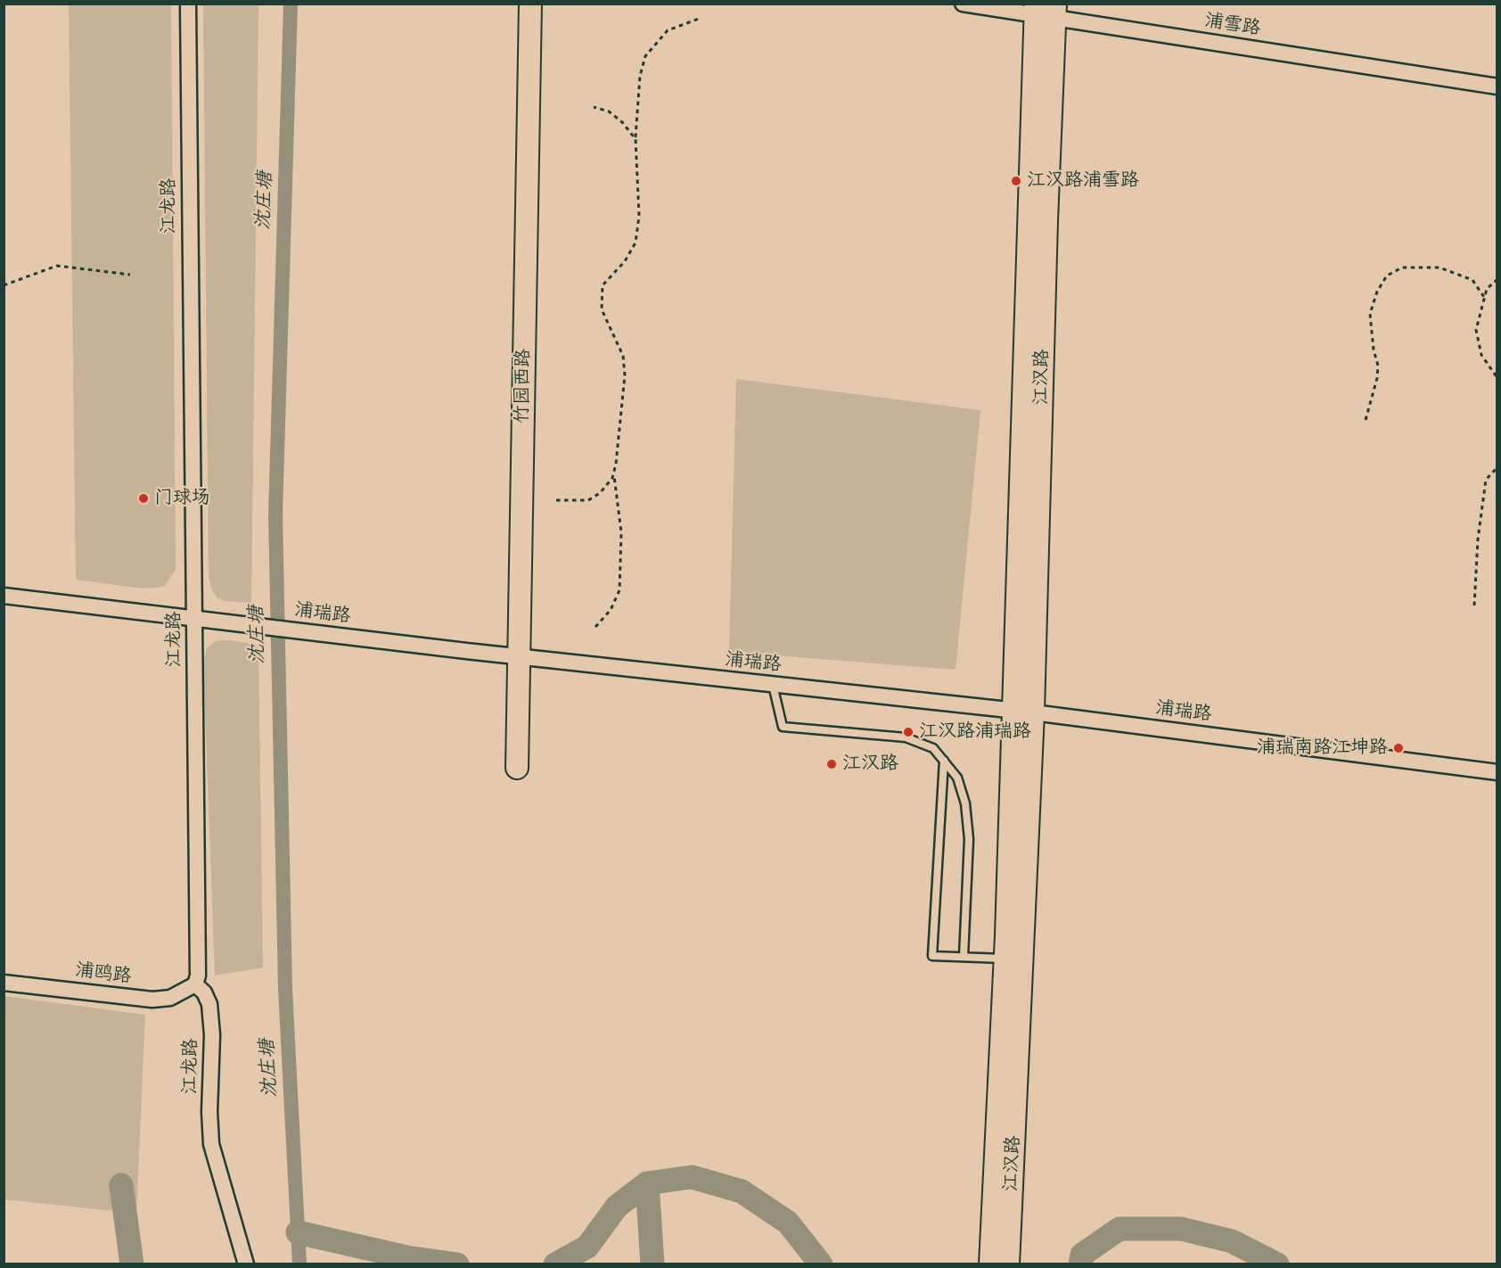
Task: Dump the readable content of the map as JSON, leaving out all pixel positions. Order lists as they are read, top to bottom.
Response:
{
  "streets": {
    "street": [
      "浦雪路",
      "江龙路",
      "江汉路",
      "竹园西路",
      "浦瑞路",
      "浦鸥路"
    ]
  },
  "crossings": [
    ["浦雪路", "江汉路"],
    ["江龙路", "浦瑞路"],
    ["江龙路", "浦鸥路"],
    ["江汉路", "浦瑞路"],
    ["竹园西路", "浦瑞路"]
  ],
  "water": ["沈庄塘"],
  "places": [
    "江汉路浦雪路",
    "门球场",
    "江汉路浦瑞路",
    "浦瑞南路江坤路",
    "江汉路"
  ]
}
